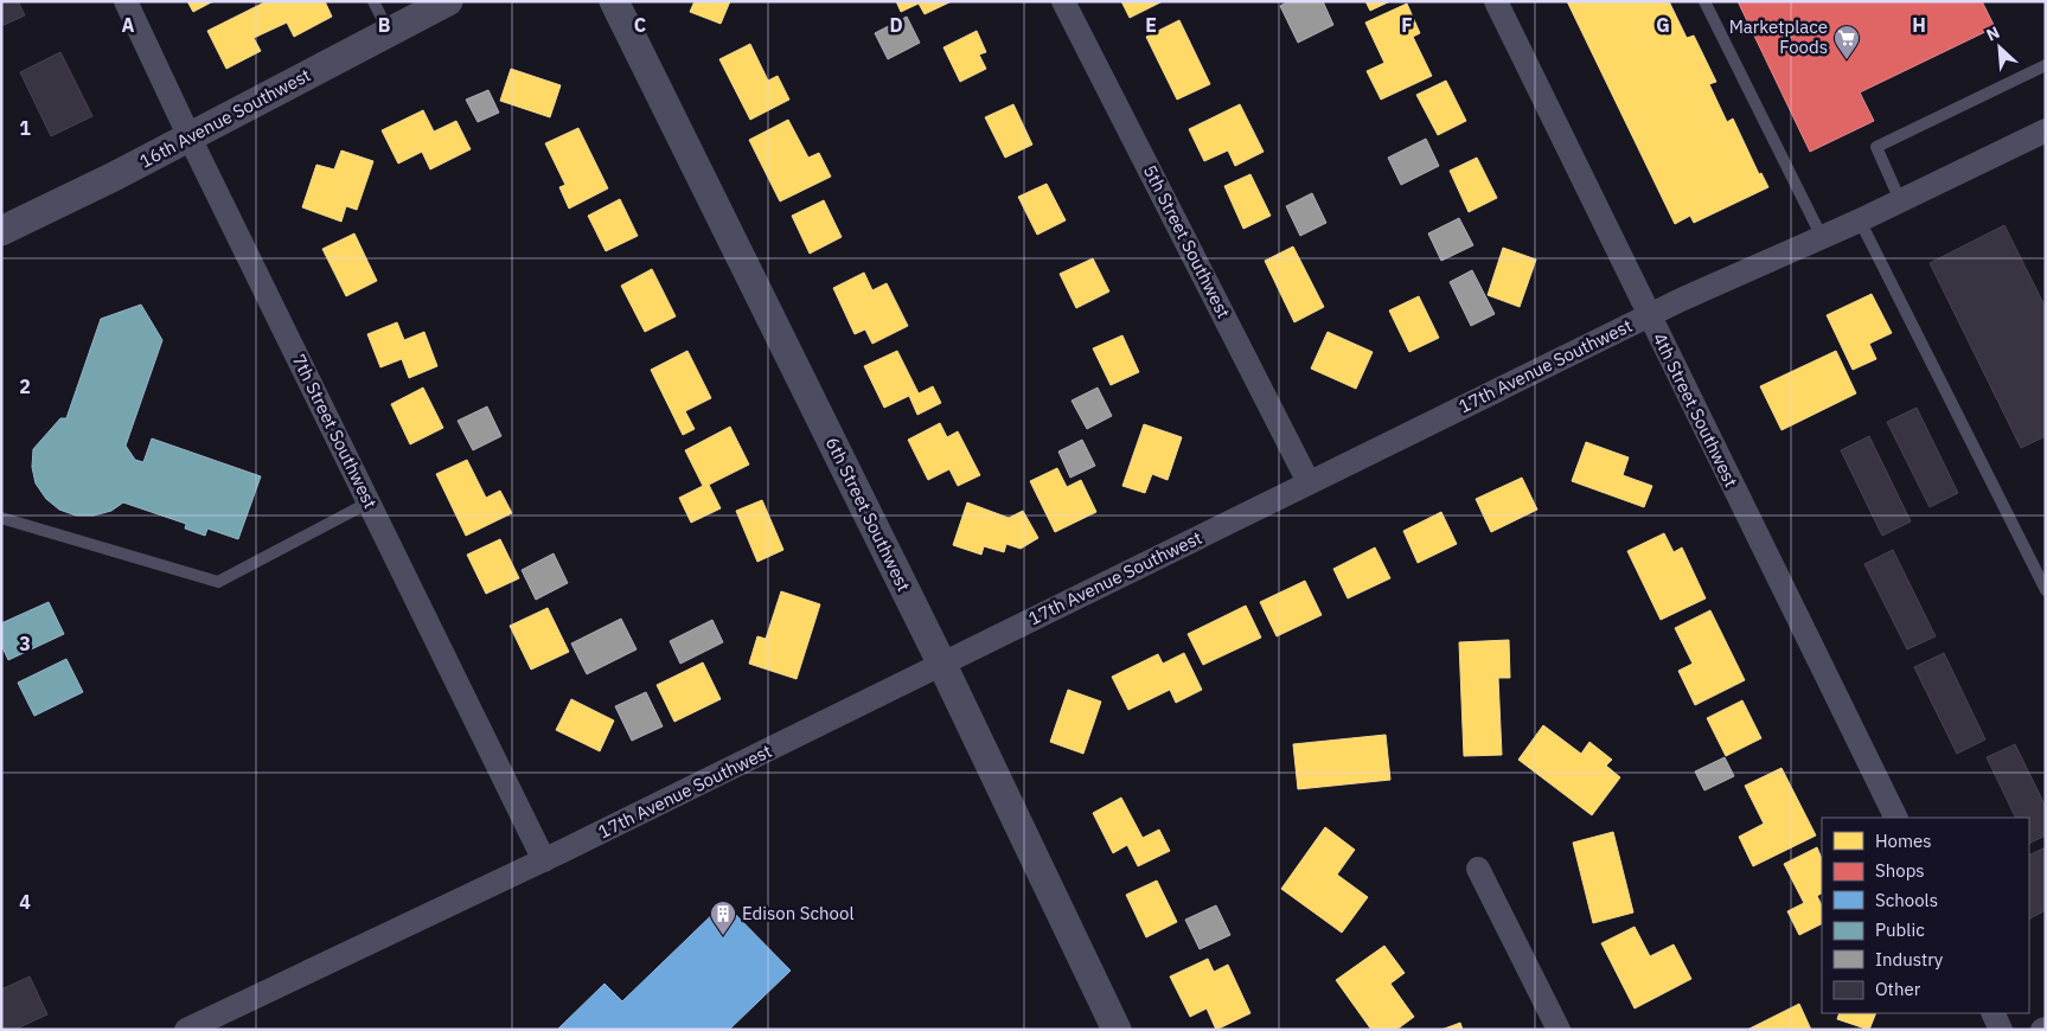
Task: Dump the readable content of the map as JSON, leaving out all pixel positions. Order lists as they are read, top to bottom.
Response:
{
  "streets": {
    "street": [
      "16th Avenue Southwest",
      "5th Street Southwest",
      "17th Avenue Southwest",
      "4th Street Southwest",
      "7th Street Southwest",
      "6th Street Southwest"
    ]
  },
  "crossings": [
    ["16th Avenue Southwest", "7th Street Southwest"],
    ["5th Street Southwest", "17th Avenue Southwest"],
    ["17th Avenue Southwest", "4th Street Southwest"],
    ["17th Avenue Southwest", "7th Street Southwest"],
    ["17th Avenue Southwest", "6th Street Southwest"]
  ],
  "places": {
    "supermarket": ["Marketplace Foods"],
    "building": ["Edison School"]
  },
  "legend": [
    "Homes",
    "Shops",
    "Schools",
    "Public",
    "Industry",
    "Other"
  ],
  "north": "top left",
  "grid": {
    "columns": [
      "A",
      "B",
      "C",
      "D",
      "E",
      "F",
      "G",
      "H"
    ],
    "rows": [
      "1",
      "2",
      "3",
      "4"
    ]
  }
}
